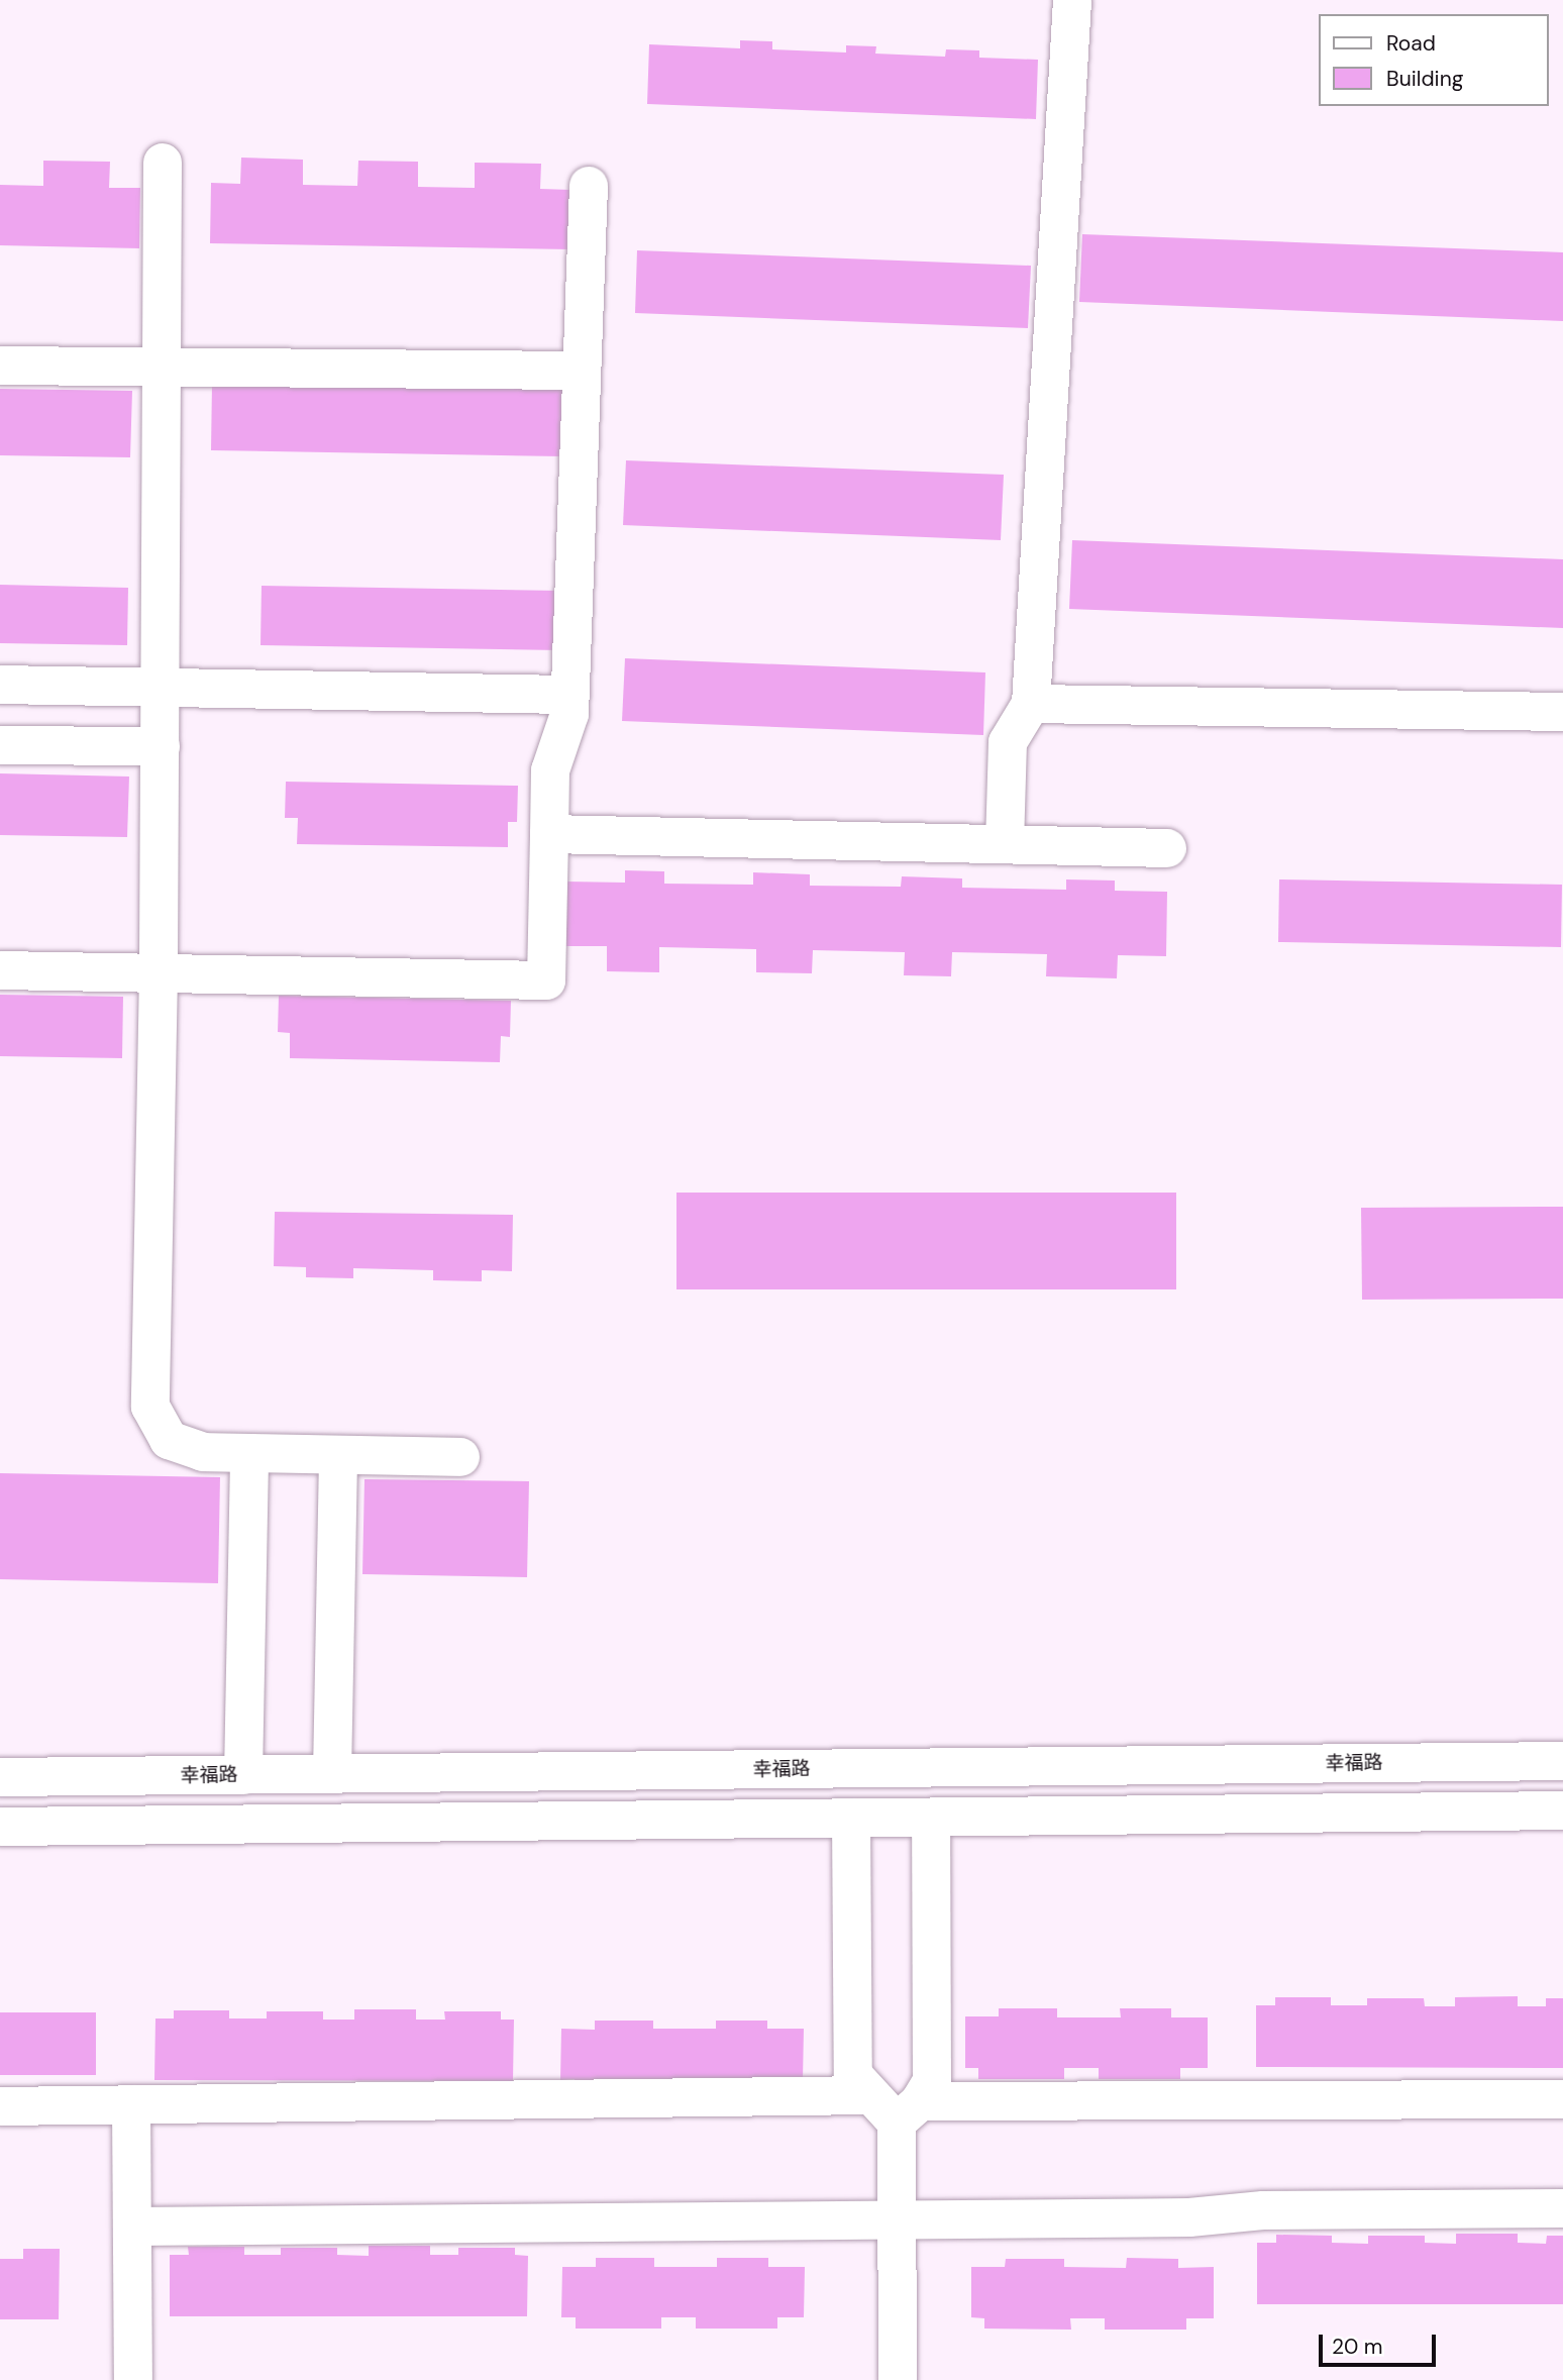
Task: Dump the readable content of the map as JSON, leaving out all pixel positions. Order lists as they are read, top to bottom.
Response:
{
  "streets": {
    "street": ["幸福路"]
  },
  "legend": ["Road", "Building"],
  "scale_bar": "20 m"
}
